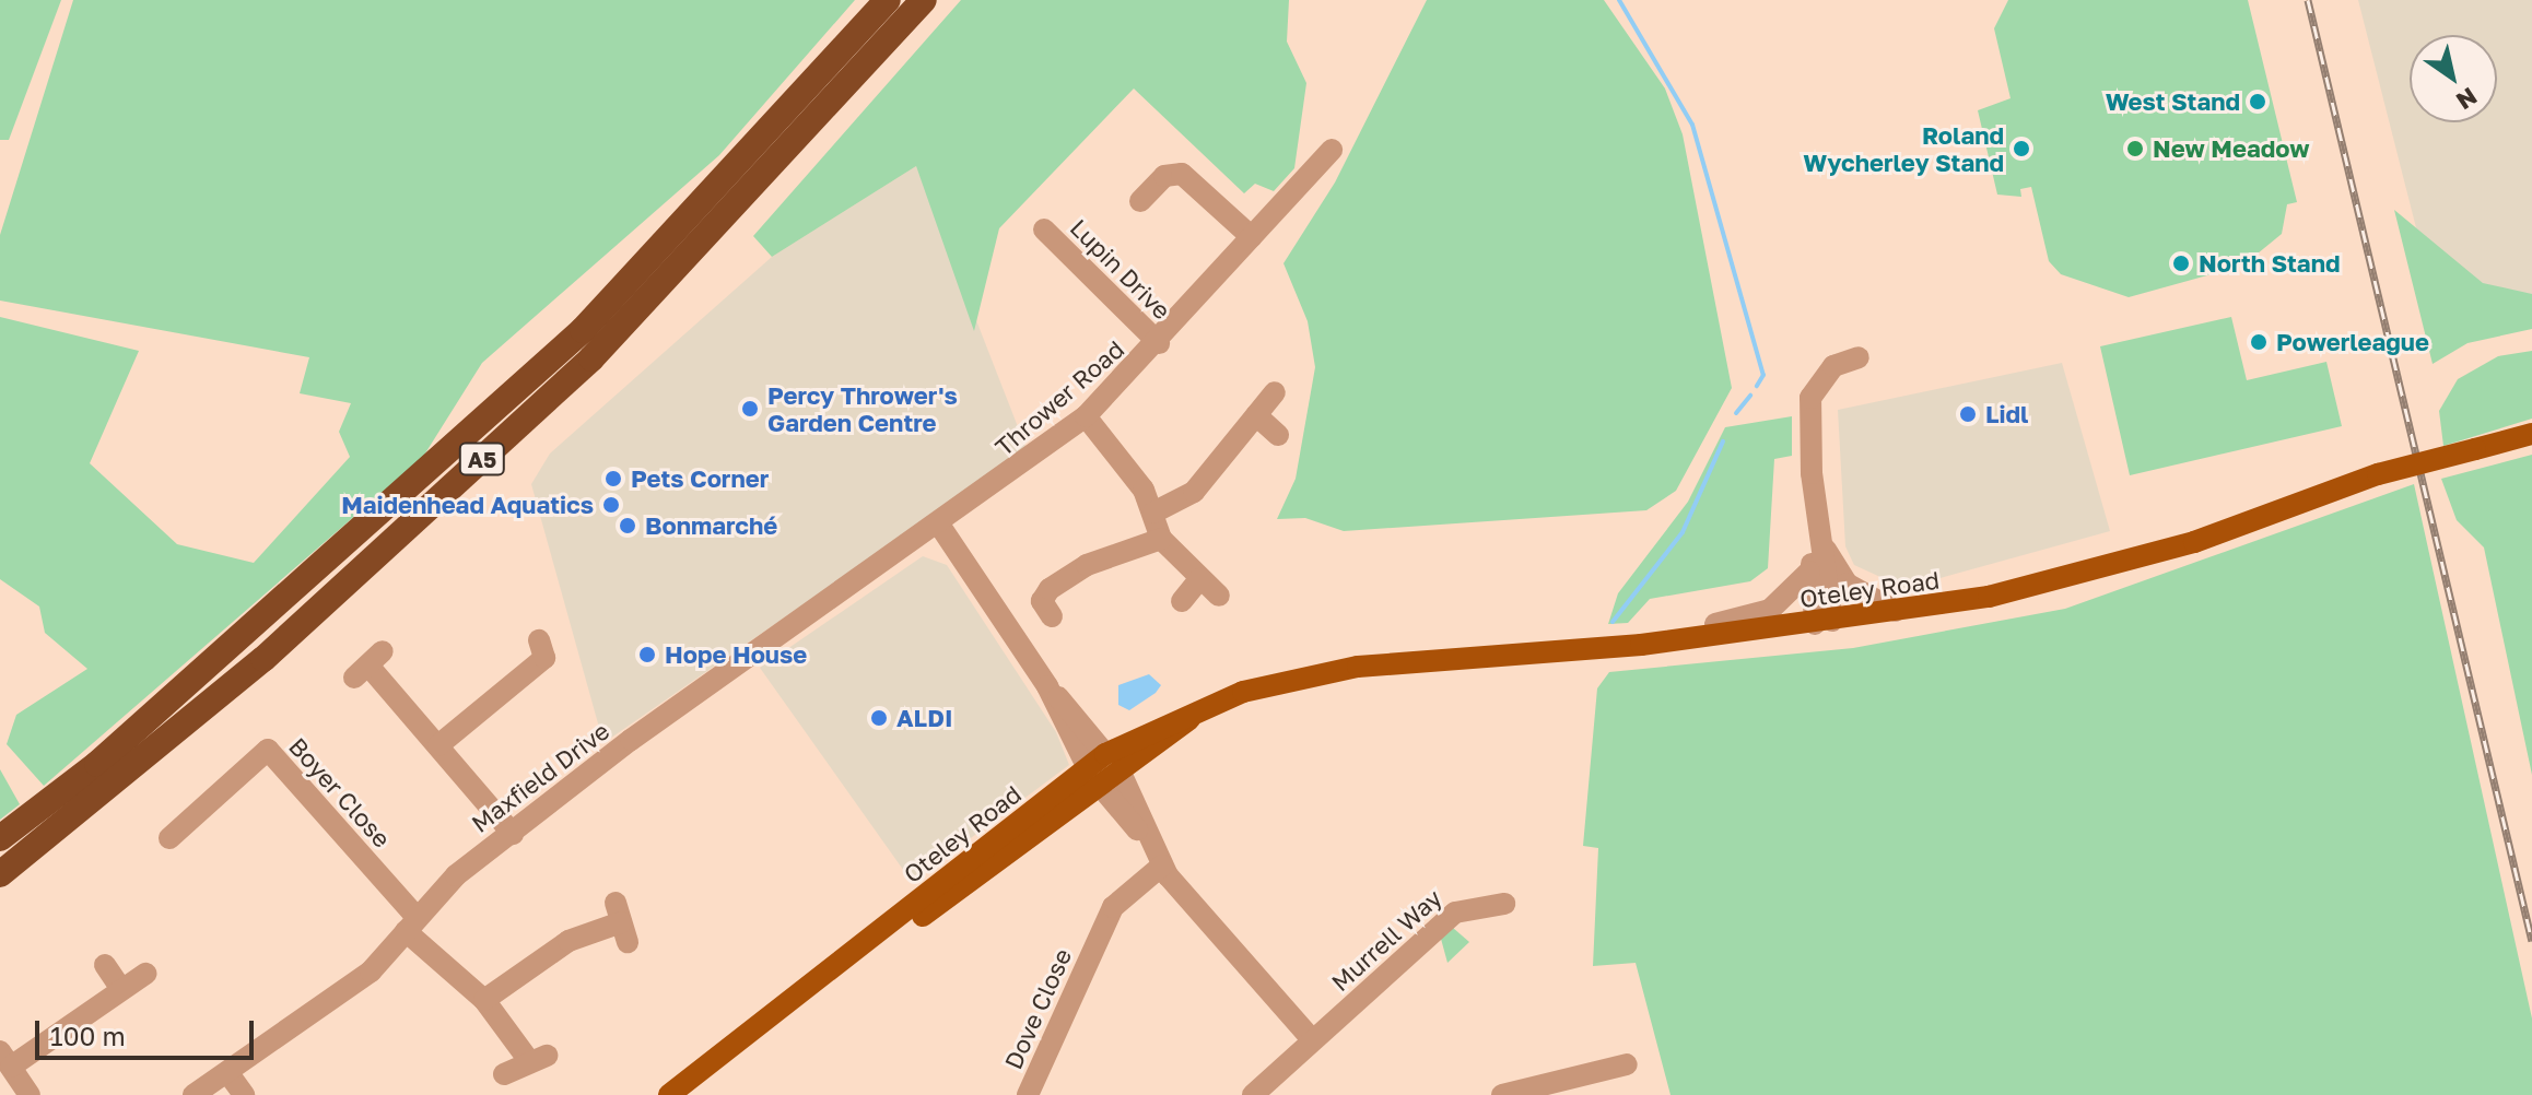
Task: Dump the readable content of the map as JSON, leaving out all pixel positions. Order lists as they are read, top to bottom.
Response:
{
  "streets": {
    "highway": ["A5"],
    "main road": ["Oteley Road"],
    "street": [
      "Lupin Drive",
      "Thrower Road",
      "Maxfield Drive",
      "Boyer Close",
      "Murrell Way",
      "Dove Close"
    ]
  },
  "crossings": [
    ["Lupin Drive", "Thrower Road"],
    ["Thrower Road", "Maxfield Drive"],
    ["Maxfield Drive", "Boyer Close"]
  ],
  "places": [
    "West Stand",
    "Roland Wycherley Stand",
    "New Meadow",
    "North Stand",
    "Powerleague",
    "Percy Thrower's Garden Centre",
    "Lidl",
    "Pets Corner",
    "Maidenhead Aquatics",
    "Bonmarché",
    "Hope House",
    "ALDI"
  ],
  "scale_bar": "100 m",
  "north": "bottom right"
}
